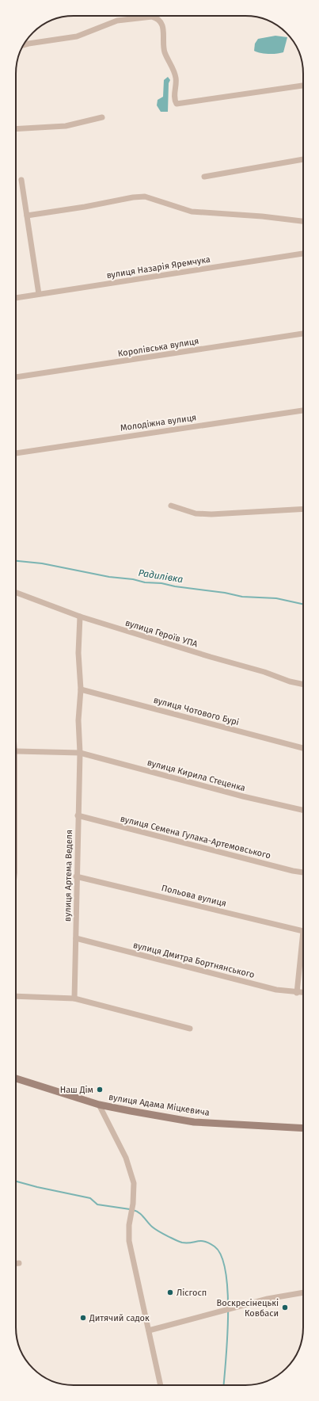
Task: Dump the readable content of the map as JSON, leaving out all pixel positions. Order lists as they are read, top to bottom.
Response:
{
  "streets": {
    "street": [
      "вулиця Назарія Яремчука",
      "Королівська вулиця",
      "Молодіжна вулиця",
      "вулиця Героїв УПА",
      "вулиця Чотового Бурі",
      "вулиця Кирила Стеценка",
      "вулиця Семена Гулака-Артемовського",
      "вулиця Артема Веделя",
      "Польова вулиця",
      "вулиця Дмитра Бортнянського",
      "вулиця Адама Міцкевича"
    ]
  },
  "crossings": [
    ["вулиця Героїв УПА", "вулиця Артема Веделя"],
    ["вулиця Чотового Бурі", "вулиця Артема Веделя"],
    ["вулиця Кирила Стеценка", "вулиця Артема Веделя"],
    ["вулиця Семена Гулака-Артемовського", "вулиця Артема Веделя"],
    ["вулиця Артема Веделя", "Польова вулиця"],
    ["вулиця Артема Веделя", "вулиця Дмитра Бортнянського"]
  ],
  "water": ["Радилівка"],
  "places": [
    "Наш Дім",
    "Лісгосп",
    "Воскресінецькі Ковбаси",
    "Дитячий садок"
  ]
}
